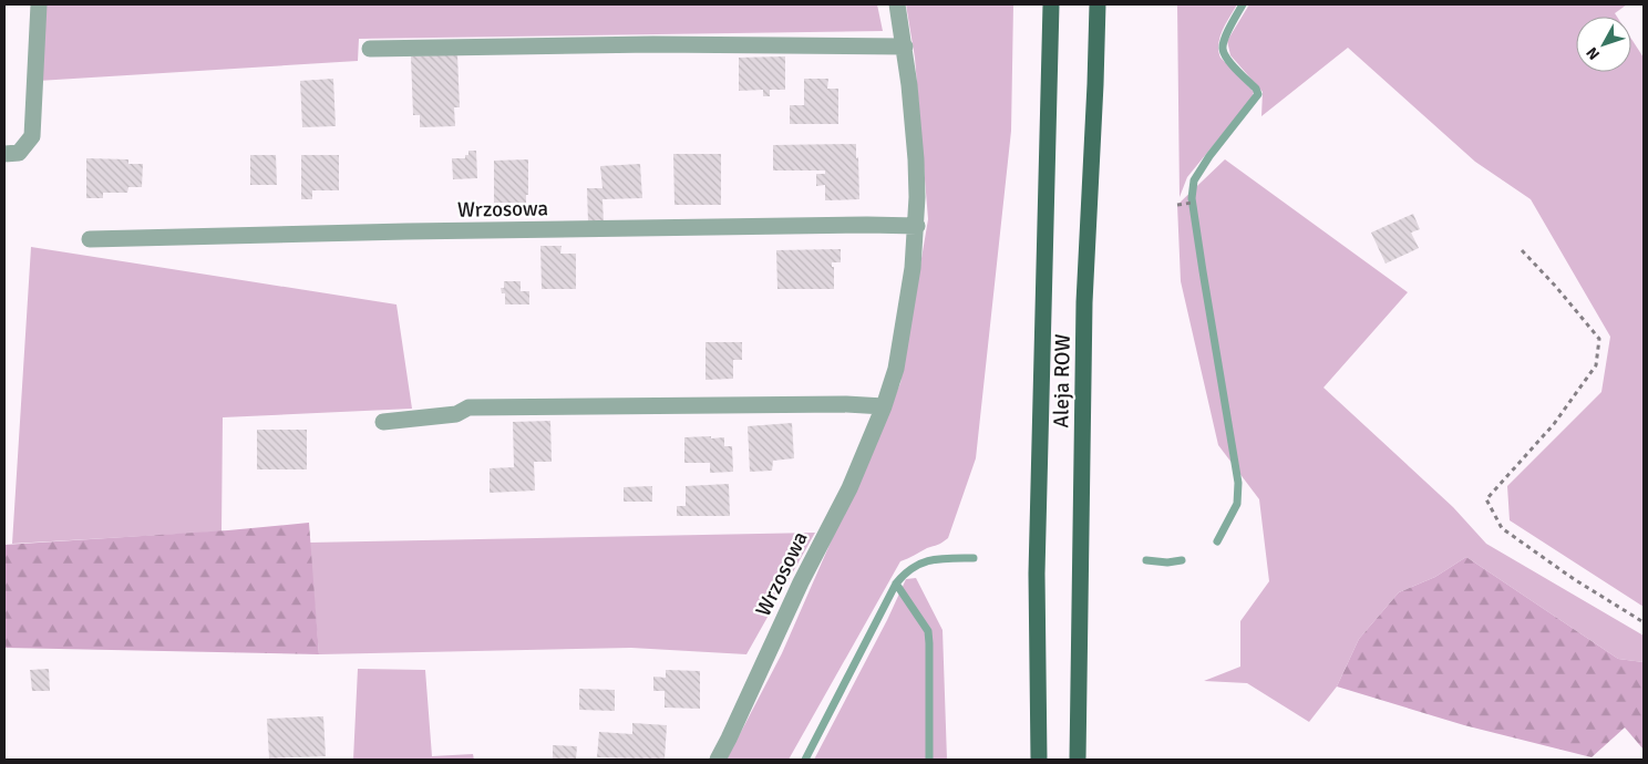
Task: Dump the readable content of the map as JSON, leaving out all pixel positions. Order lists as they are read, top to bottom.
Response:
{
  "streets": {
    "main road": ["Aleja ROW"],
    "street": ["Wrzosowa"]
  },
  "north": "bottom left"
}
